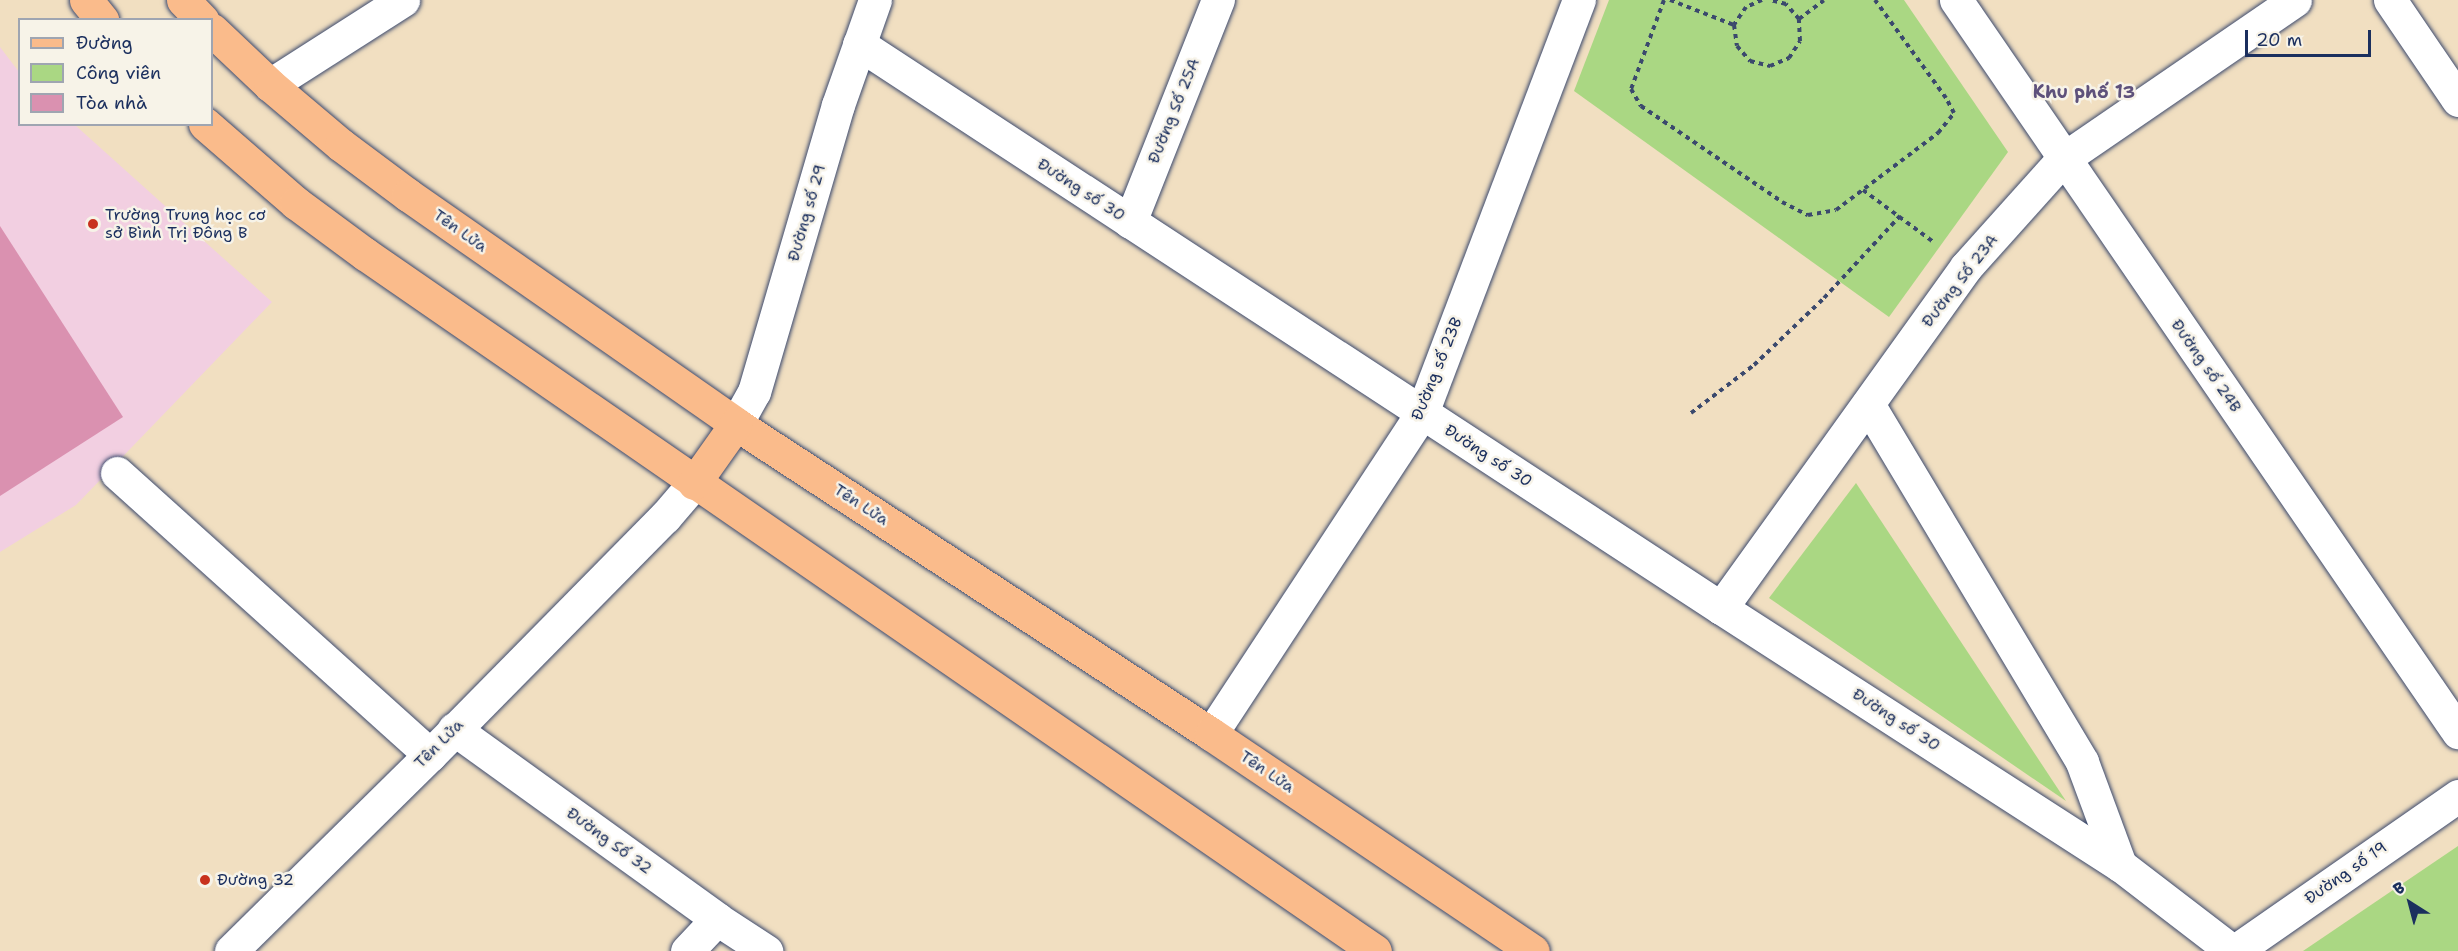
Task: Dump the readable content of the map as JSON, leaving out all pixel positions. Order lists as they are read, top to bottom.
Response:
{
  "streets": {
    "main road": ["Tên Lửa"],
    "street": [
      "Đường Số 25A",
      "Đường số 30",
      "Đường số 29",
      "Đường Số 23A",
      "Đường số 24B",
      "Đường số 23B",
      "Đường Số 32",
      "Đường số 19"
    ]
  },
  "crossings": [
    ["Đường Số 25A", "Đường số 30"],
    ["Đường số 30", "Đường số 29"],
    ["Đường số 30", "Đường Số 23A"],
    ["Đường số 30", "Đường số 23B"],
    ["Đường số 30", "Đường số 19"],
    ["Đường số 29", "Tên Lửa"],
    ["Tên Lửa", "Đường số 23B"],
    ["Tên Lửa", "Đường Số 32"],
    ["Đường Số 23A", "Đường số 24B"]
  ],
  "districts": ["Khu phố 13"],
  "places": ["Trường Trung học cơ sở Bình Trị Đông B", "Đường 32"],
  "legend": ["Đường", "Công viên", "Tòa nhà"],
  "scale_bar": "20 m",
  "north": "top left"
}
